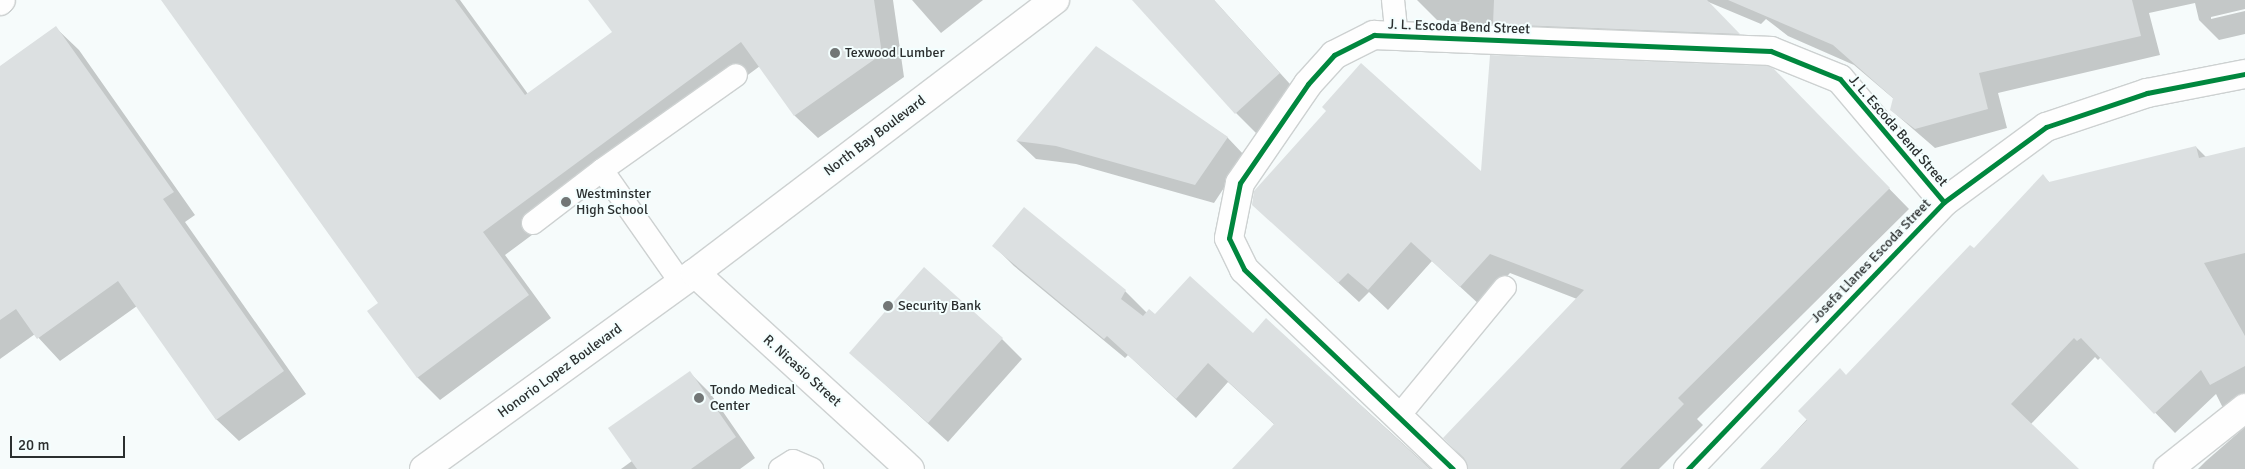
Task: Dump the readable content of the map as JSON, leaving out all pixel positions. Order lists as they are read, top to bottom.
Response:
{
  "streets": {
    "street": [
      "J. L. Escoda Bend Street",
      "North Bay Boulevard",
      "Josefa Llanes Escoda Street",
      "Honorio Lopez Boulevard",
      "R. Nicasio Street"
    ]
  },
  "crossings": [
    ["J. L. Escoda Bend Street", "Josefa Llanes Escoda Street"],
    ["North Bay Boulevard", "Honorio Lopez Boulevard"],
    ["North Bay Boulevard", "R. Nicasio Street"],
    ["Honorio Lopez Boulevard", "R. Nicasio Street"]
  ],
  "places": [
    "Texwood Lumber",
    "Westminster High School",
    "Security Bank",
    "Tondo Medical Center"
  ],
  "scale_bar": "20 m"
}
